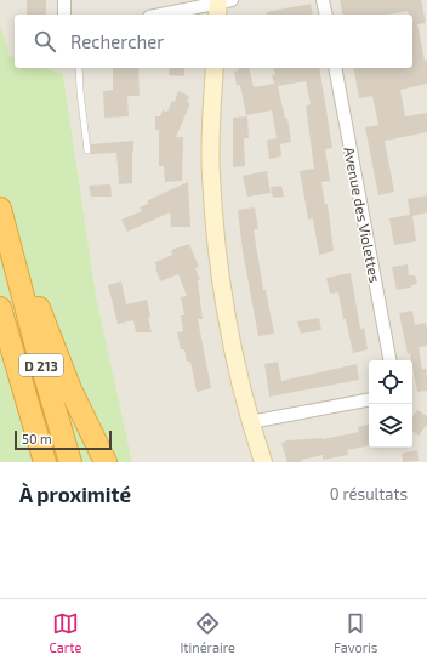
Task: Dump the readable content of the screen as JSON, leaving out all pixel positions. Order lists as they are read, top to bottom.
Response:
{
  "streets": {
    "highway": ["D 213"],
    "street": ["Avenue des Violettes"]
  },
  "scale_bar": "50 m",
  "page": {
    "search": "Rechercher",
    "scale": "50 m",
    "heading": ["À proximité", "0 résultats"],
    "nav": ["Carte", "Itinéraire", "Favoris"]
  }
}
